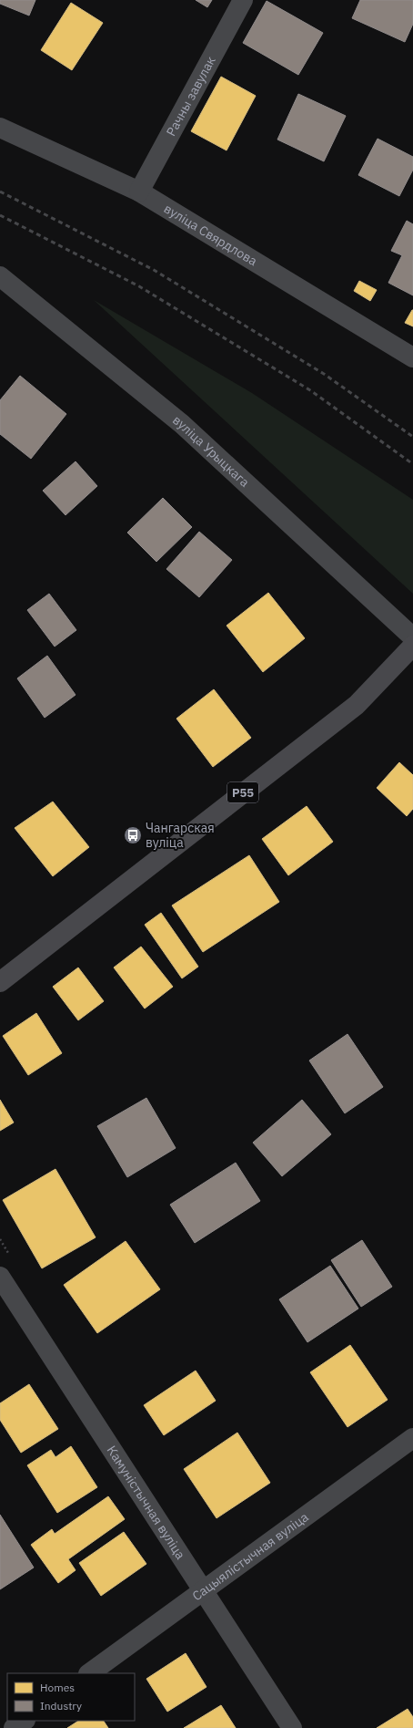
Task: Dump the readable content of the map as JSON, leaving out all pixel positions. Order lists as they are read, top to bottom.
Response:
{
  "streets": {
    "main road": ["Р55"],
    "street": [
      "Рачны завулак",
      "вуліца Свярдлова",
      "вуліца Урыцкага",
      "Камуністычная вуліца",
      "Сацыялістычная вуліца"
    ]
  },
  "crossings": [
    ["Рачны завулак", "вуліца Свярдлова"],
    ["Камуністычная вуліца", "Сацыялістычная вуліца"]
  ],
  "places": {
    "bus stop": ["Чангарская вуліца"]
  },
  "legend": ["Homes", "Industry"]
}
